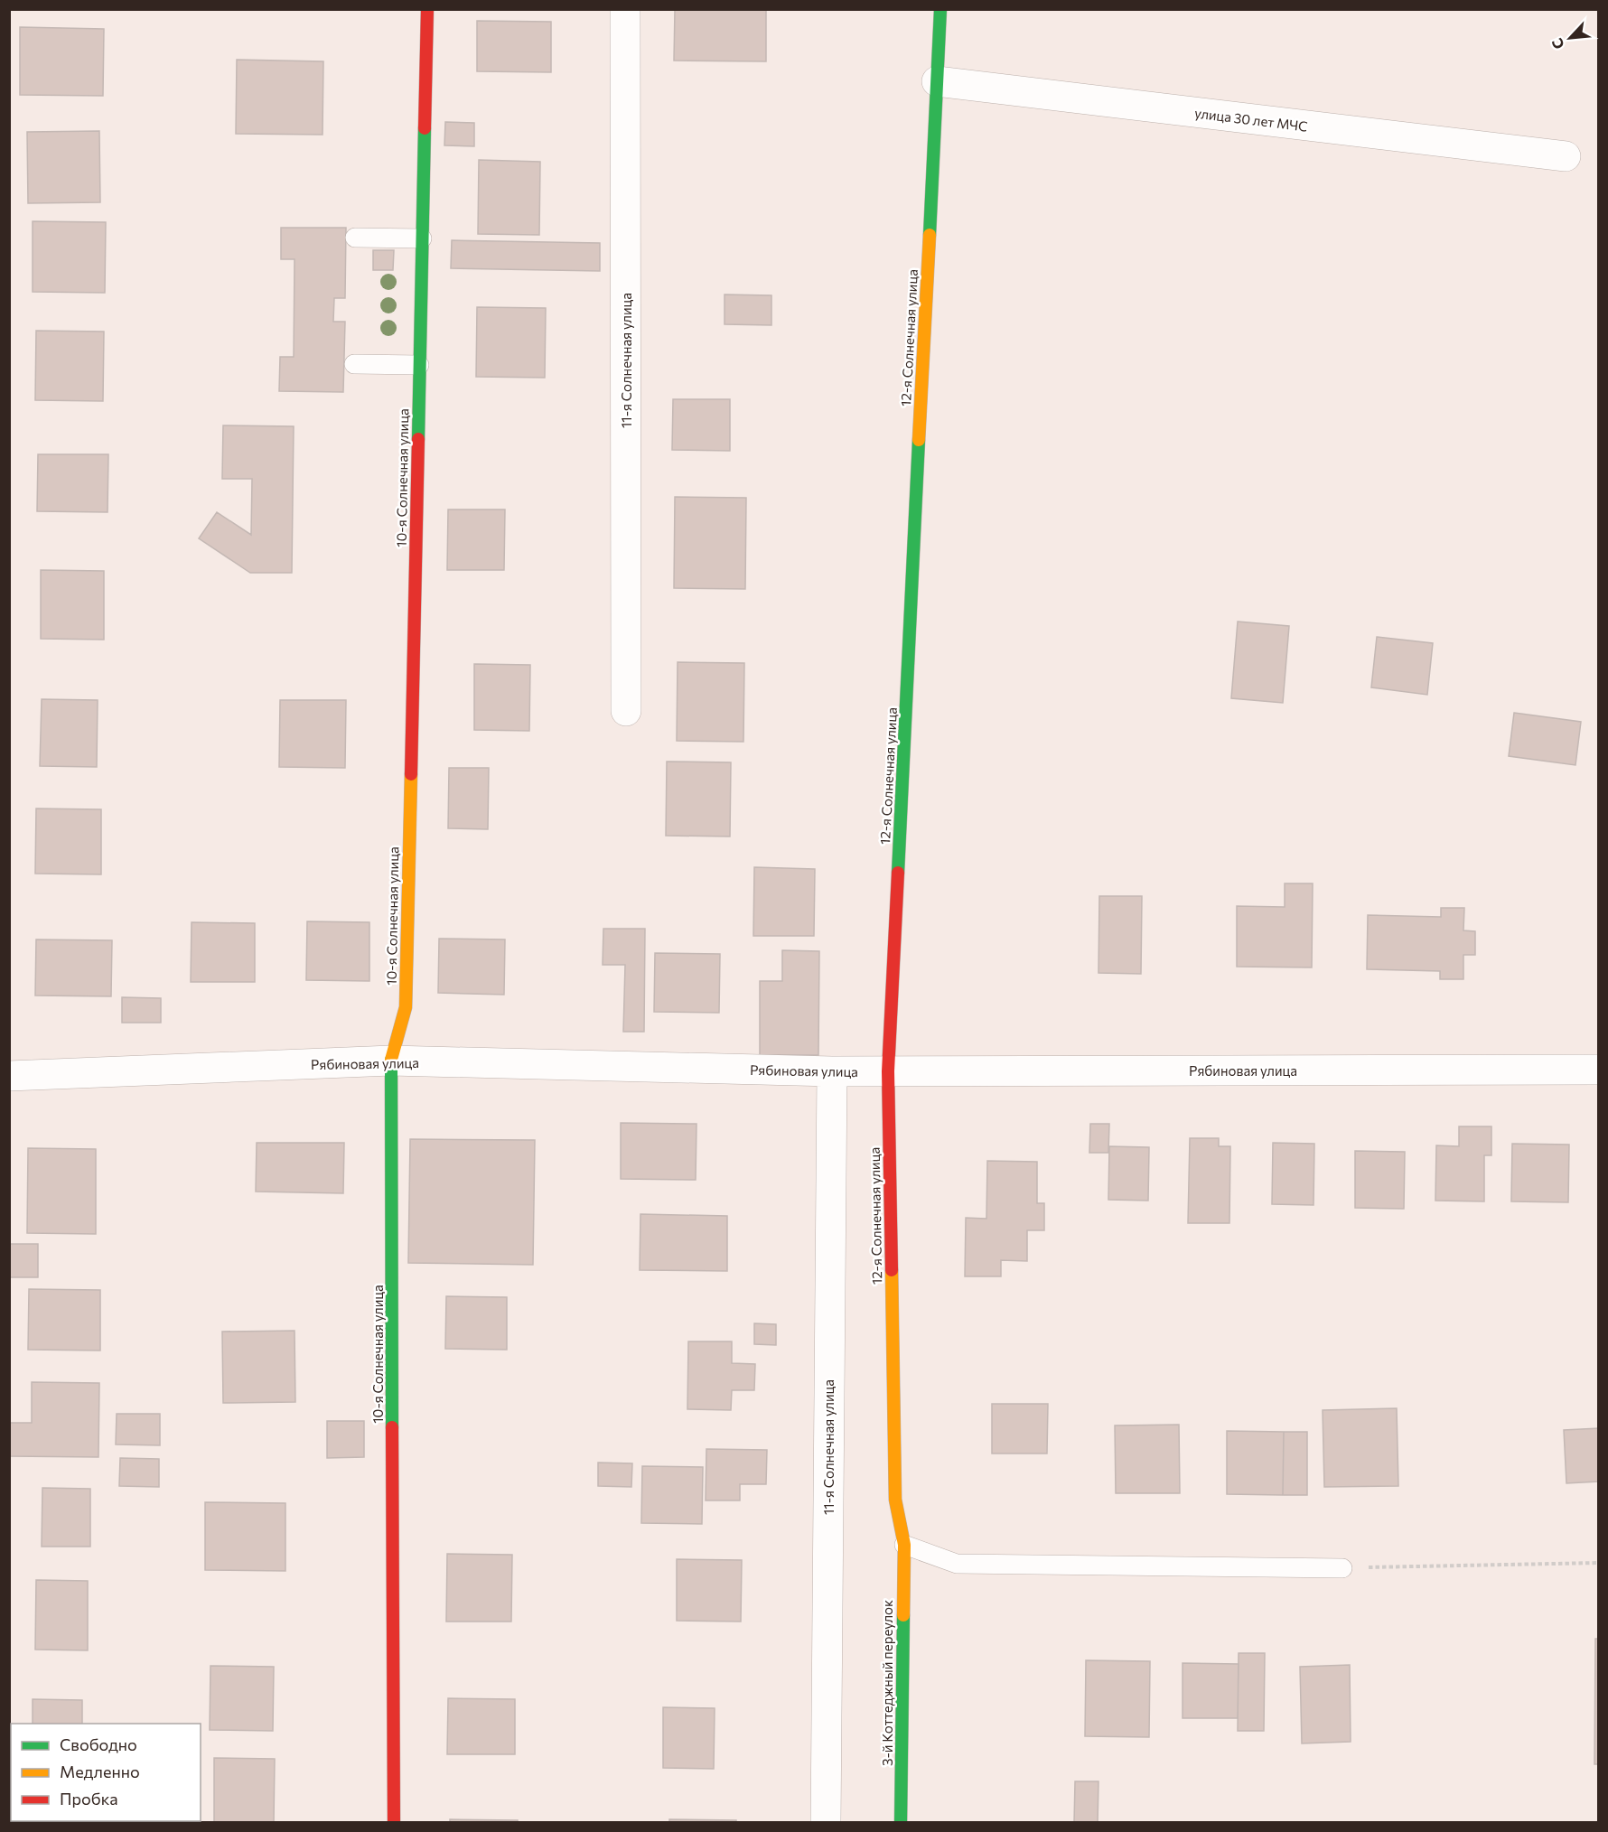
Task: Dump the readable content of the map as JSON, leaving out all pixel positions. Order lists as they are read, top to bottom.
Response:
{
  "streets": {
    "street": [
      "улица 30 лет МЧС",
      "12-я Солнечная улица",
      "11-я Солнечная улица",
      "10-я Солнечная улица",
      "Рябиновая улица",
      "3-й Коттеджный переулок"
    ]
  },
  "crossings": [
    ["улица 30 лет МЧС", "12-я Солнечная улица"],
    ["12-я Солнечная улица", "Рябиновая улица"],
    ["12-я Солнечная улица", "3-й Коттеджный переулок"],
    ["11-я Солнечная улица", "Рябиновая улица"],
    ["10-я Солнечная улица", "Рябиновая улица"]
  ],
  "legend": ["Свободно", "Медленно", "Пробка"],
  "north": "bottom left"
}
